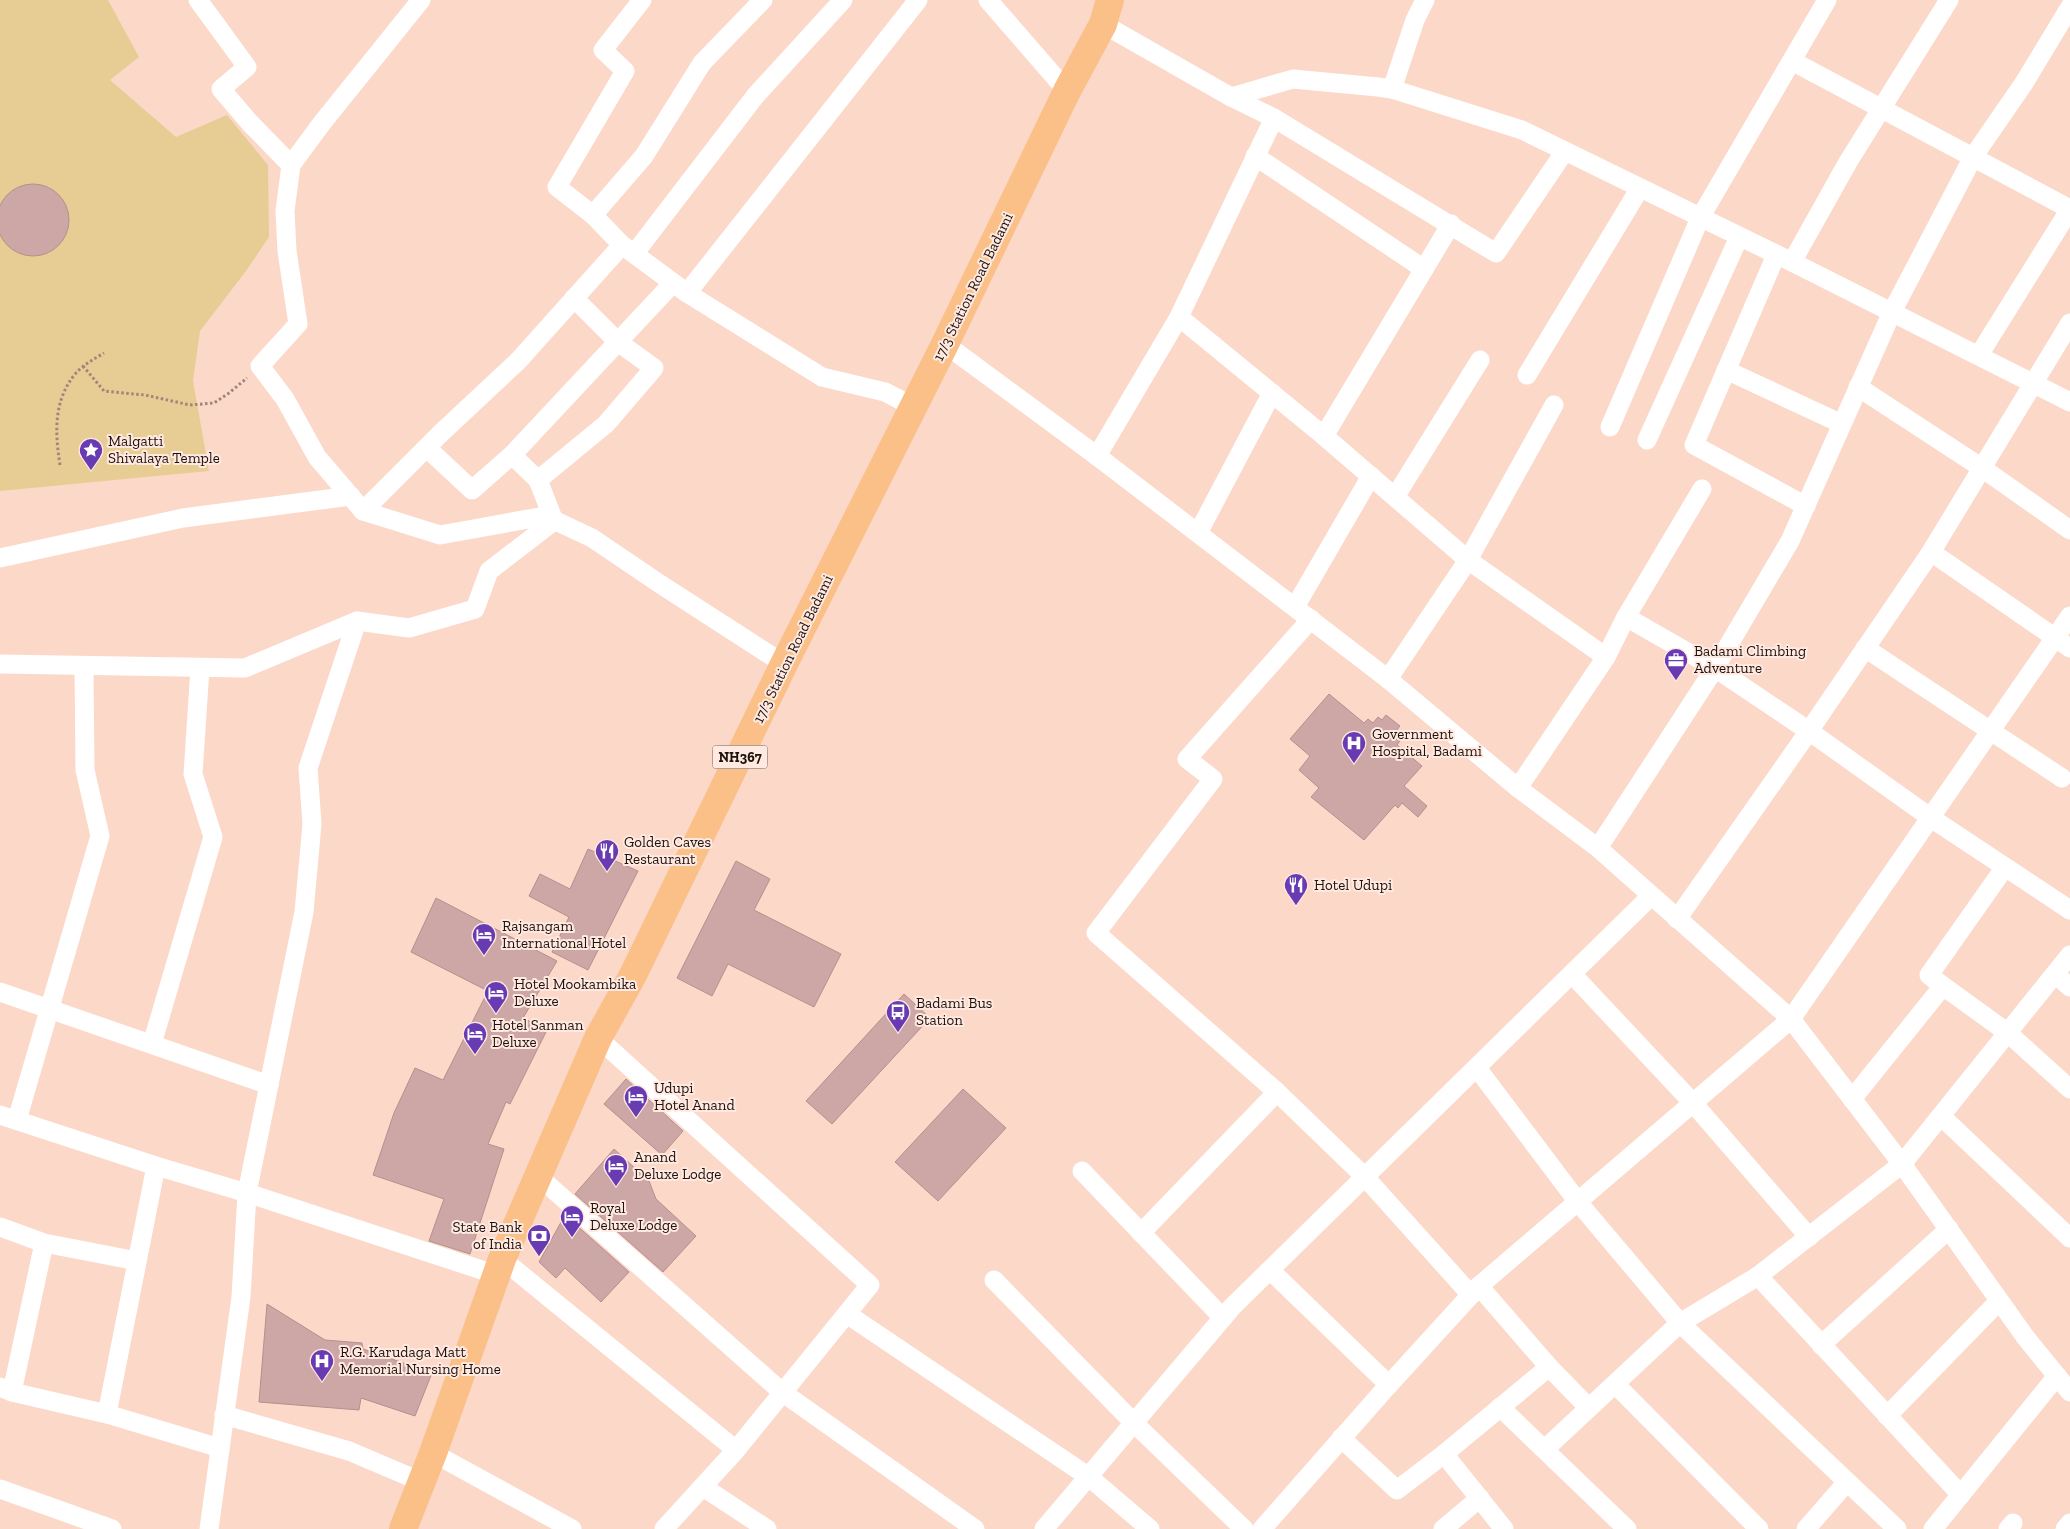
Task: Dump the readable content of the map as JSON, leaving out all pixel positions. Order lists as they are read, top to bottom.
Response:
{
  "streets": {
    "highway": ["17/3 Station Road Badami", "NH367"]
  },
  "places": {
    "place": ["Malgatti Shivalaya Temple"],
    "office": ["Badami Climbing Adventure"],
    "hospital": ["Government Hospital, Badami", "R.G. Karudaga Matt Memorial Nursing Home"],
    "restaurant": ["Golden Caves Restaurant", "Hotel Udupi"],
    "hotel": [
      "Rajsangam International Hotel",
      "Hotel Mookambika Deluxe",
      "Hotel Sanman Deluxe",
      "Udupi Hotel Anand",
      "Anand Deluxe Lodge",
      "Royal Deluxe Lodge"
    ],
    "bus stop": ["Badami Bus Station"],
    "bank": ["State Bank of India"]
  }
}
